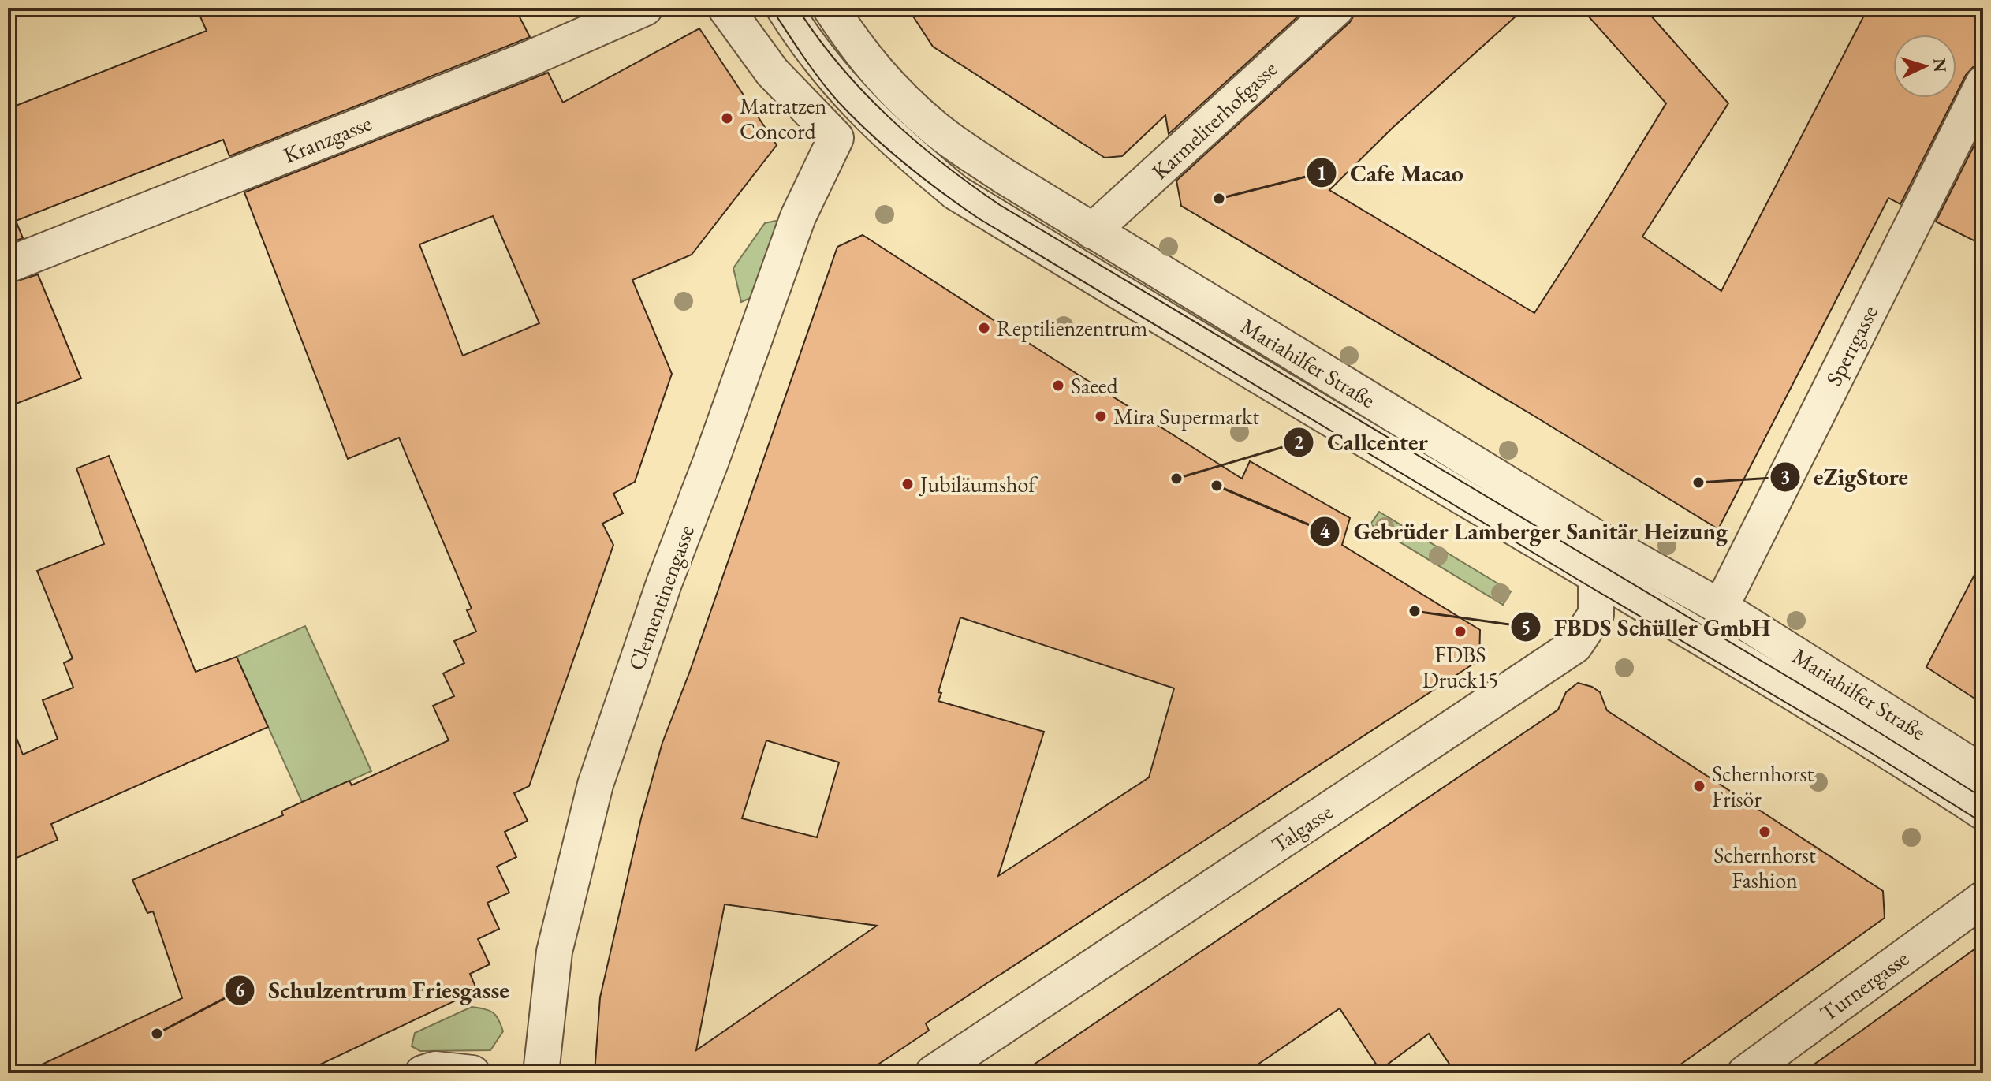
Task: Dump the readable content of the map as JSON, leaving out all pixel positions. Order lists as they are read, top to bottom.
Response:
{
  "streets": {
    "street": [
      "Karmeliterhofgasse",
      "Kranzgasse",
      "Sperrgasse",
      "Mariahilfer Straße",
      "Clementinengasse",
      "Talgasse",
      "Turnergasse"
    ]
  },
  "crossings": [
    ["Karmeliterhofgasse", "Mariahilfer Straße"],
    ["Sperrgasse", "Mariahilfer Straße"],
    ["Mariahilfer Straße", "Talgasse"]
  ],
  "places": [
    "Matratzen Concord",
    "Cafe Macao",
    "Reptilienzentrum",
    "Saeed",
    "Mira Supermarkt",
    "Callcenter",
    "eZigStore",
    "Jubiläumshof",
    "Gebrüder Lamberger Sanitär Heizung",
    "FBDS Schüller GmbH",
    "FDBS Druck15",
    "Schernhorst Frisör",
    "Schernhorst Fashion",
    "Schulzentrum Friesgasse"
  ],
  "north": "right"
}
